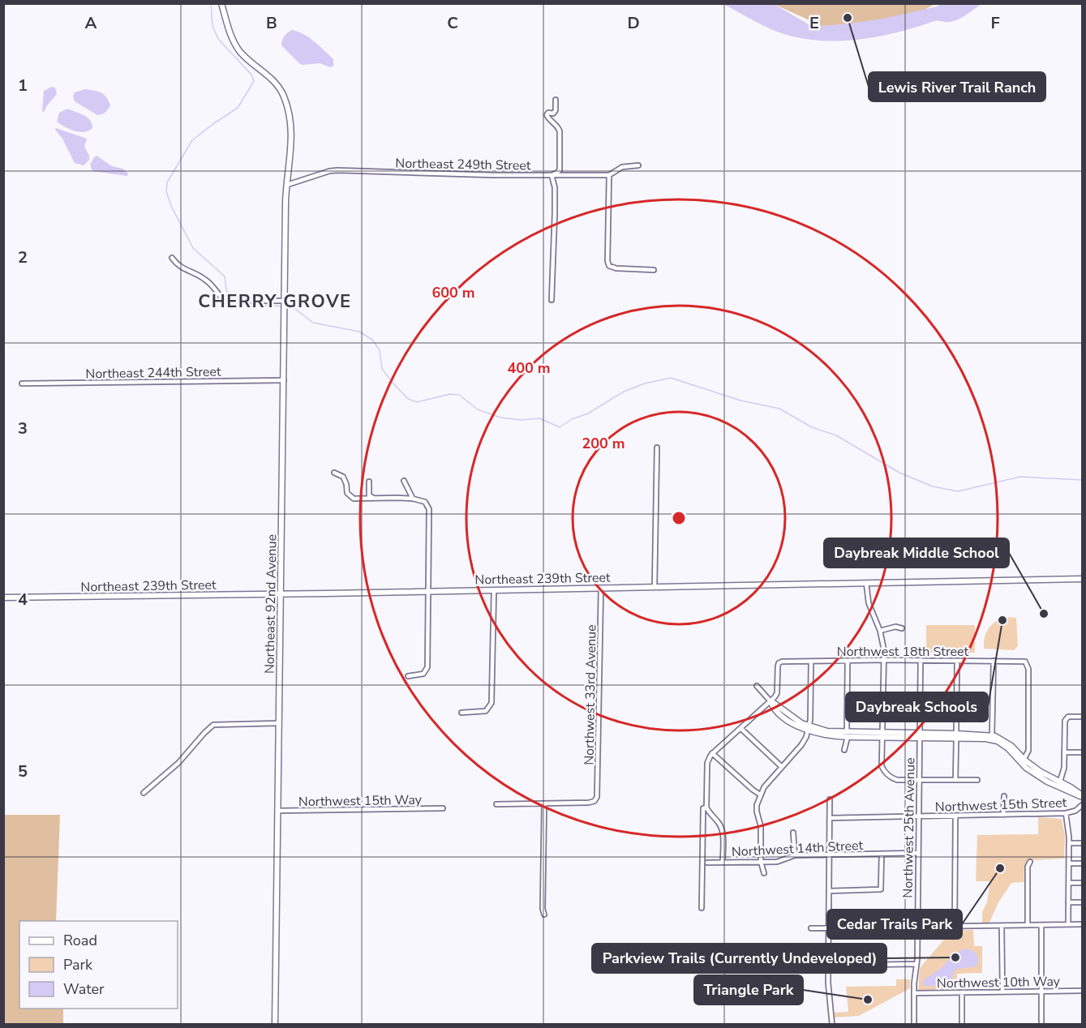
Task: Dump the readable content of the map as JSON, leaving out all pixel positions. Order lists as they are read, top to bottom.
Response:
{
  "streets": {
    "street": [
      "Northeast 249th Street",
      "Northeast 244th Street",
      "Northeast 239th Street",
      "Northeast 92nd Avenue",
      "Northwest 18th Street",
      "Northwest 33rd Avenue",
      "Northwest 15th Way",
      "Northwest 15th Street",
      "Northwest 25th Avenue",
      "Northwest 14th Street",
      "Northwest 10th Way"
    ]
  },
  "crossings": [
    ["Northeast 249th Street", "Northeast 92nd Avenue"],
    ["Northeast 244th Street", "Northeast 92nd Avenue"],
    ["Northeast 239th Street", "Northeast 92nd Avenue"],
    ["Northeast 239th Street", "Northwest 33rd Avenue"],
    ["Northeast 92nd Avenue", "Northwest 15th Way"],
    ["Northwest 18th Street", "Northwest 25th Avenue"],
    ["Northwest 15th Street", "Northwest 25th Avenue"],
    ["Northwest 25th Avenue", "Northwest 14th Street"],
    ["Northwest 25th Avenue", "Northwest 10th Way"]
  ],
  "districts": ["CHERRY GROVE"],
  "places": [
    "Lewis River Trail Ranch",
    "Daybreak Middle School",
    "Daybreak Schools",
    "Cedar Trails Park",
    "Parkview Trails (Currently Undeveloped)",
    "Triangle Park"
  ],
  "legend": ["Road", "Park", "Water"],
  "grid": {
    "columns": [
      "A",
      "B",
      "C",
      "D",
      "E",
      "F"
    ],
    "rows": [
      "1",
      "2",
      "3",
      "4",
      "5"
    ]
  },
  "rings": ["600 m", "400 m", "200 m"]
}
